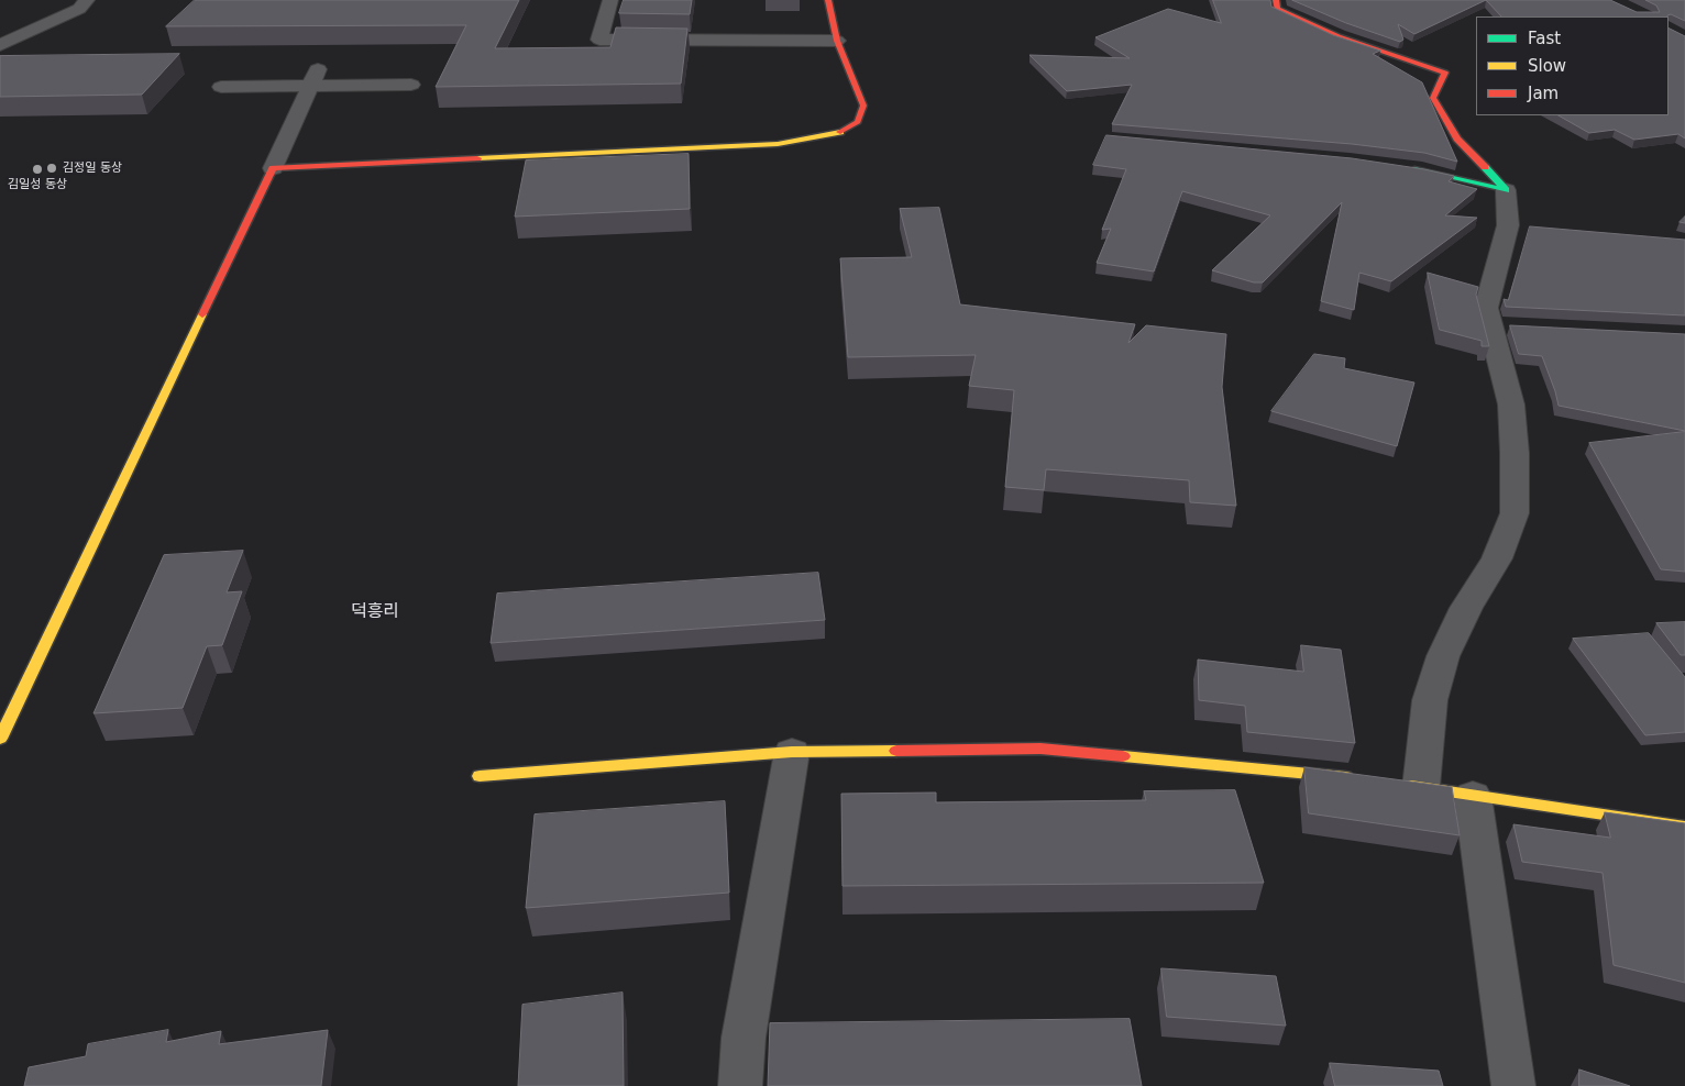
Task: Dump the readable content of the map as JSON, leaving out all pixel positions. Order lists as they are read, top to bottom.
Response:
{
  "districts": ["덕흥리"],
  "places": ["김정일 동상", "김일성 동상"],
  "legend": ["Fast", "Slow", "Jam"]
}
